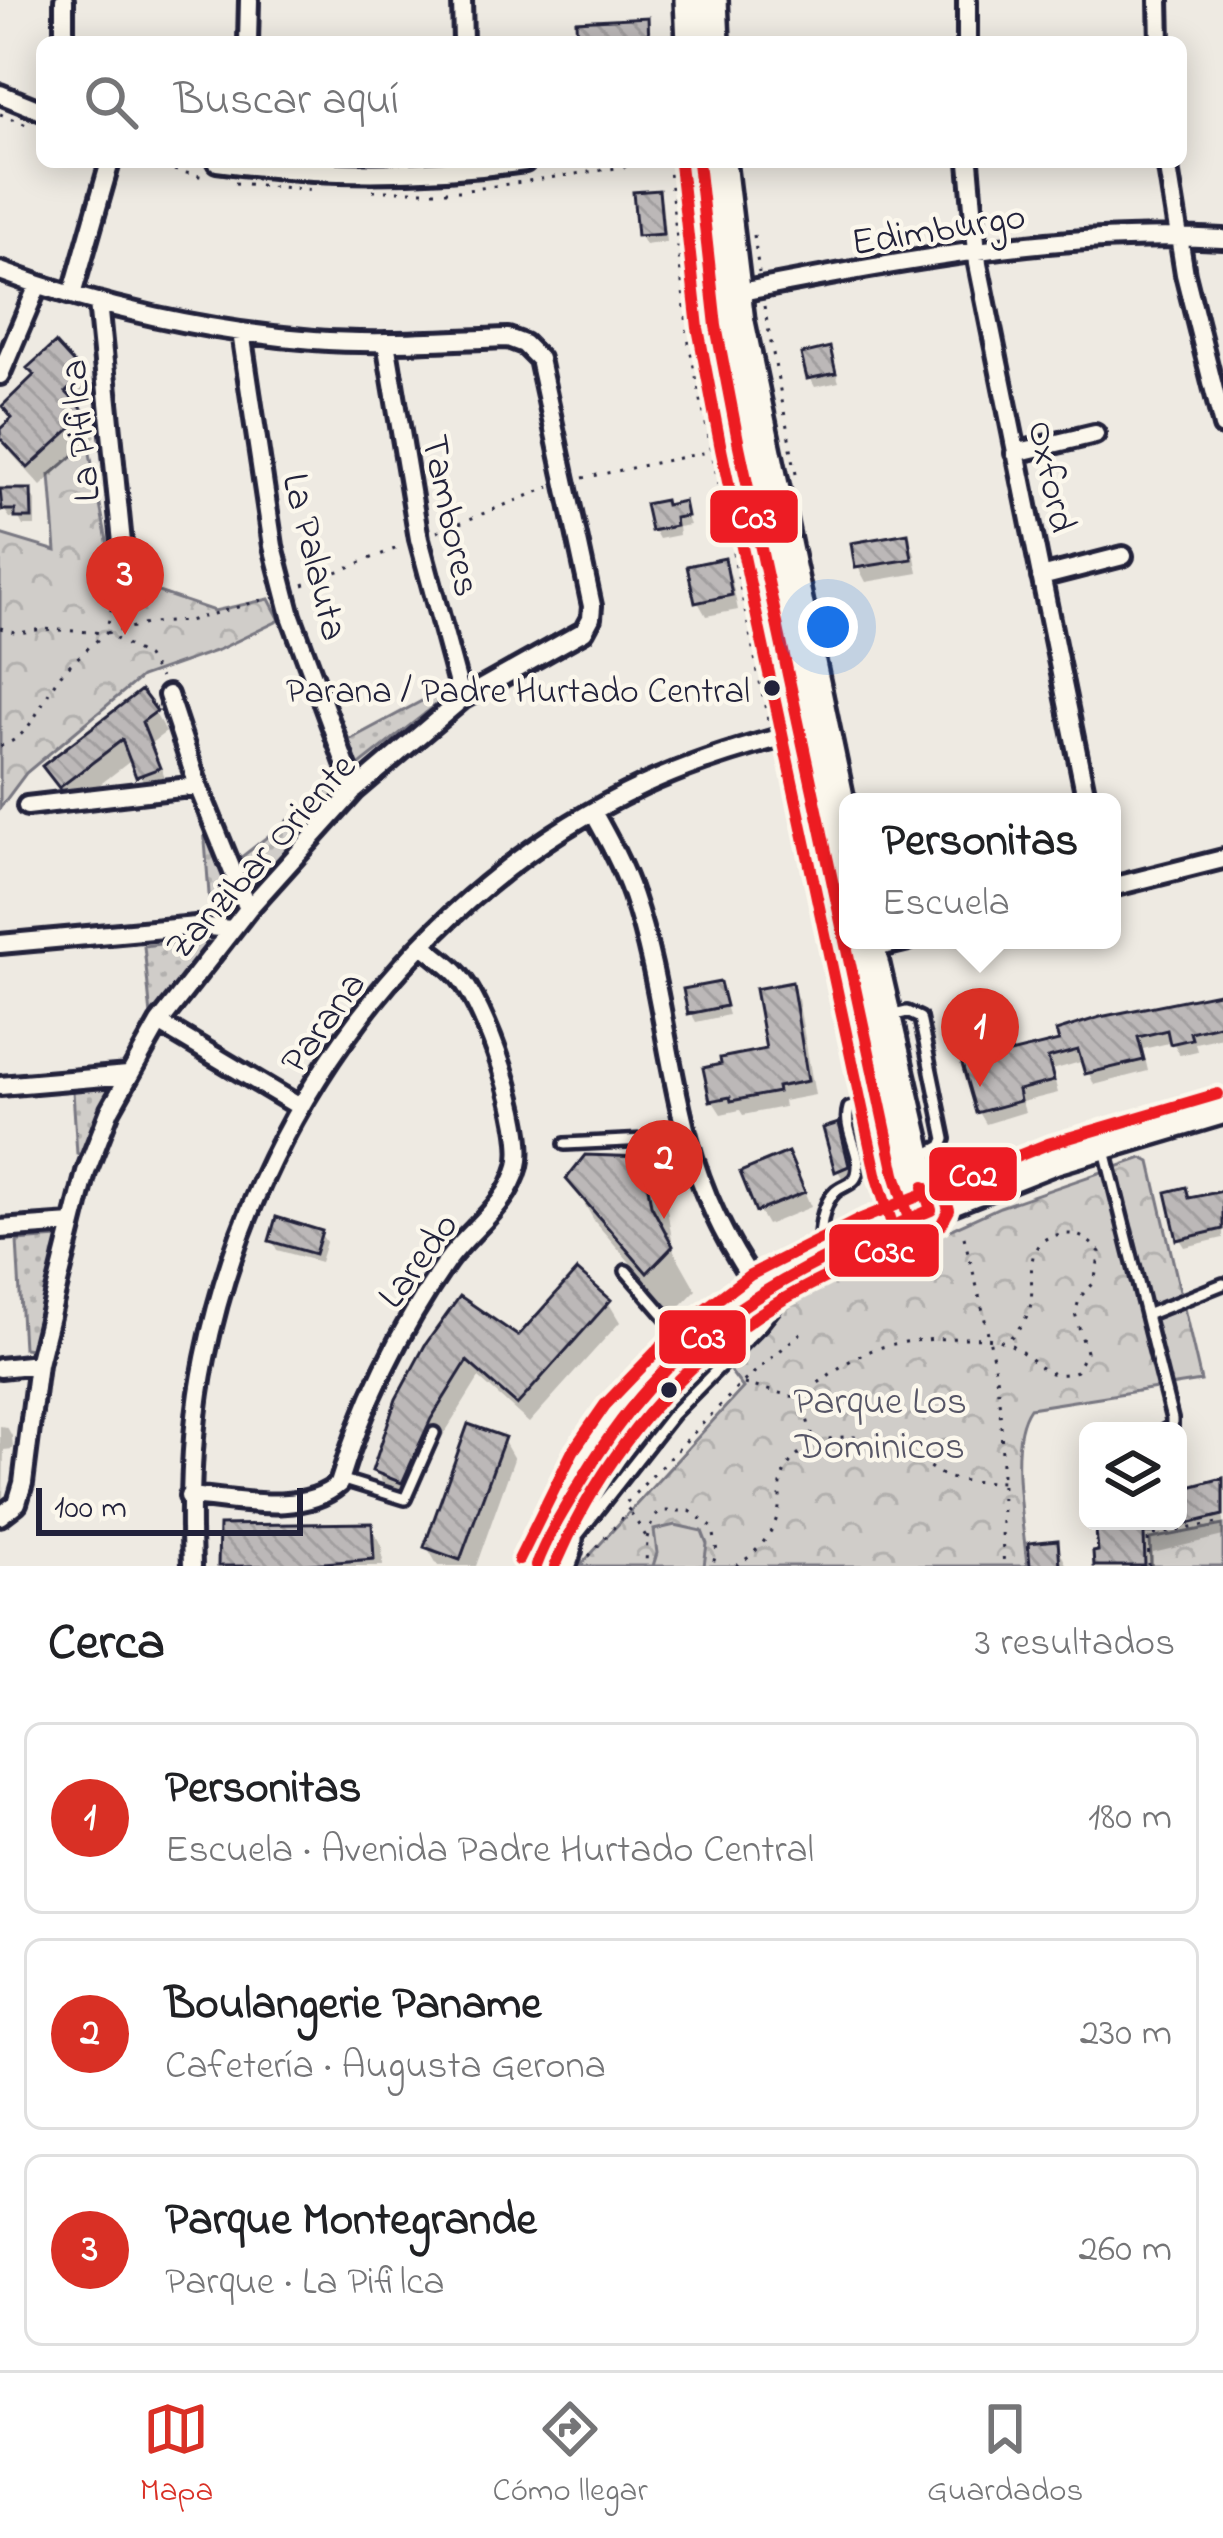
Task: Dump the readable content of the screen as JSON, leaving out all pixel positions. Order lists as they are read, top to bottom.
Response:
{
  "streets": {
    "street": [
      "Edimburgo",
      "La Pifilca",
      "Oxford",
      "Tambores",
      "La Palauta",
      "Zanzibar Oriente",
      "Parana",
      "Laredo"
    ]
  },
  "crossings": [
    ["Edimburgo", "Oxford"],
    ["La Pifilca", "Zanzibar Oriente"],
    ["Tambores", "Zanzibar Oriente"],
    ["La Palauta", "Zanzibar Oriente"],
    ["Parana", "Laredo"]
  ],
  "parks": ["Parque Los Dominicos"],
  "places": ["Parana / Padre Hurtado Central"],
  "lines": ["transit line C03", "transit line C03c", "transit line C02"],
  "scale_bar": "100 m",
  "page": {
    "search": "Buscar aquí",
    "pins": ["3", "1", "2"],
    "popup": ["Personitas", "Escuela"],
    "scale": "100 m",
    "heading": ["Cerca", "3 resultados"],
    "list": [
      {
        "mark": "1",
        "name": "Personitas",
        "note": "Escuela · Avenida Padre Hurtado Central",
        "value": "180 m"
      },
      {
        "mark": "2",
        "name": "Boulangerie Paname",
        "note": "Cafetería · Augusta Gerona",
        "value": "230 m"
      },
      {
        "mark": "3",
        "name": "Parque Montegrande",
        "note": "Parque · La Pifilca",
        "value": "260 m"
      }
    ],
    "nav": ["Mapa", "Cómo llegar", "Guardados"]
  }
}
